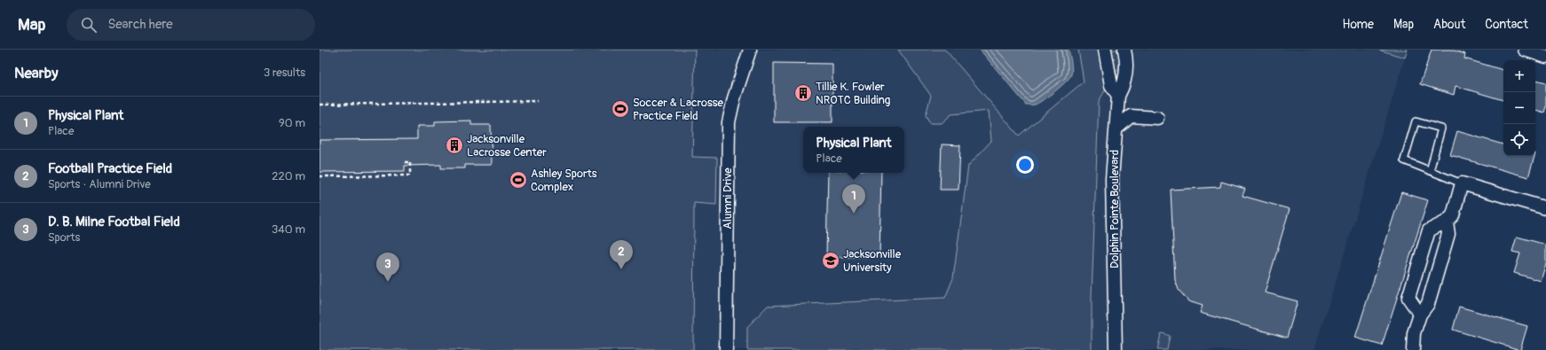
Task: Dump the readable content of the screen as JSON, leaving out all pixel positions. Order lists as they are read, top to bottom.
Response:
{
  "streets": {
    "street": ["Alumni Drive", "Dolphin Pointe Boulevard"]
  },
  "places": {
    "building": ["Tillie K. Fowler NROTC Building", "Jacksonville Lacrosse Center"],
    "sports": ["Soccer & Lacrosse Practice Field", "Ashley Sports Complex"],
    "school or university": ["Jacksonville University"]
  },
  "page": {
    "header": "Map",
    "search": "Search here",
    "nav": [
      "Home",
      "Map",
      "About",
      "Contact"
    ],
    "heading": ["Nearby", "3 results"],
    "map_buttons": ["+", "−"],
    "list": [
      {
        "mark": "1",
        "name": "Physical Plant",
        "note": "Place",
        "value": "90 m"
      },
      {
        "mark": "2",
        "name": "Football Practice Field",
        "note": "Sports · Alumni Drive",
        "value": "220 m"
      },
      {
        "mark": "3",
        "name": "D. B. Milne Footbal Field",
        "note": "Sports",
        "value": "340 m"
      }
    ],
    "popup": ["Physical Plant", "Place"],
    "pins": ["1", "2", "3"]
  }
}
